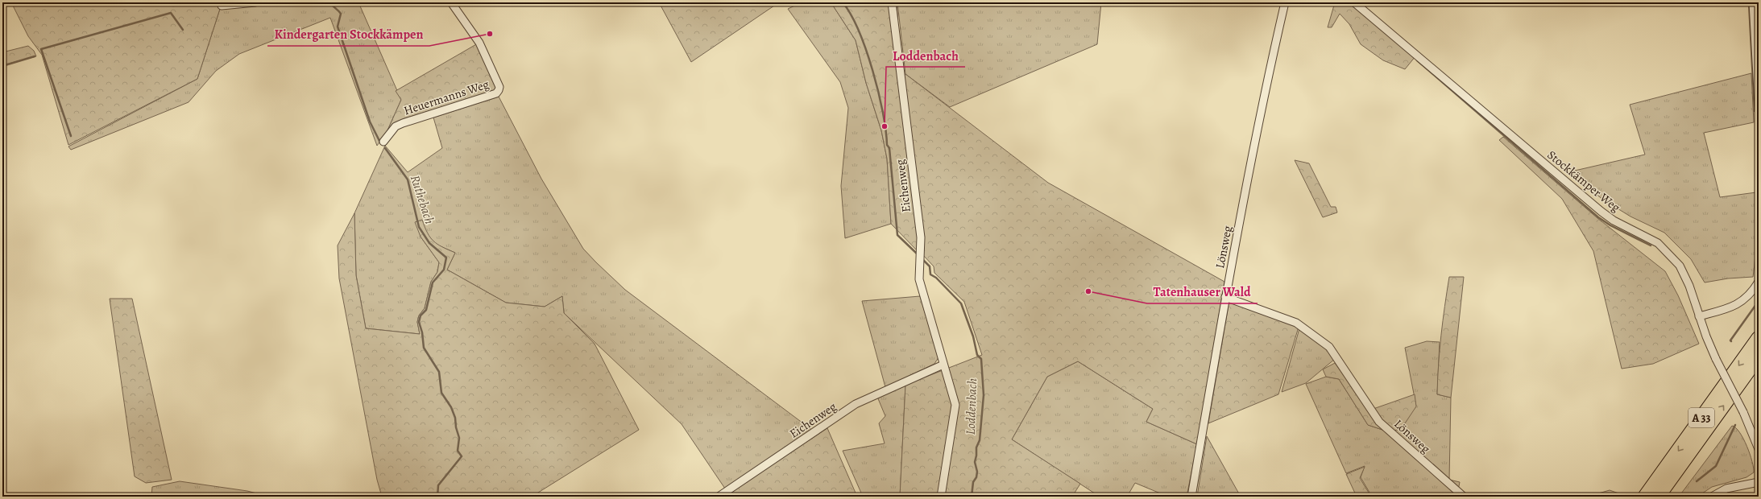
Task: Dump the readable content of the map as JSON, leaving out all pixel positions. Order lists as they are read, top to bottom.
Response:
{
  "streets": {
    "highway": ["A 33"],
    "street": [
      "Heuermanns Weg",
      "Stockkämper Weg",
      "Eichenweg",
      "Lönsweg"
    ]
  },
  "water": ["Ruthebach", "Loddenbach"],
  "places": ["Kindergarten Stockkämpen", "Loddenbach", "Tatenhauser Wald"]
}
